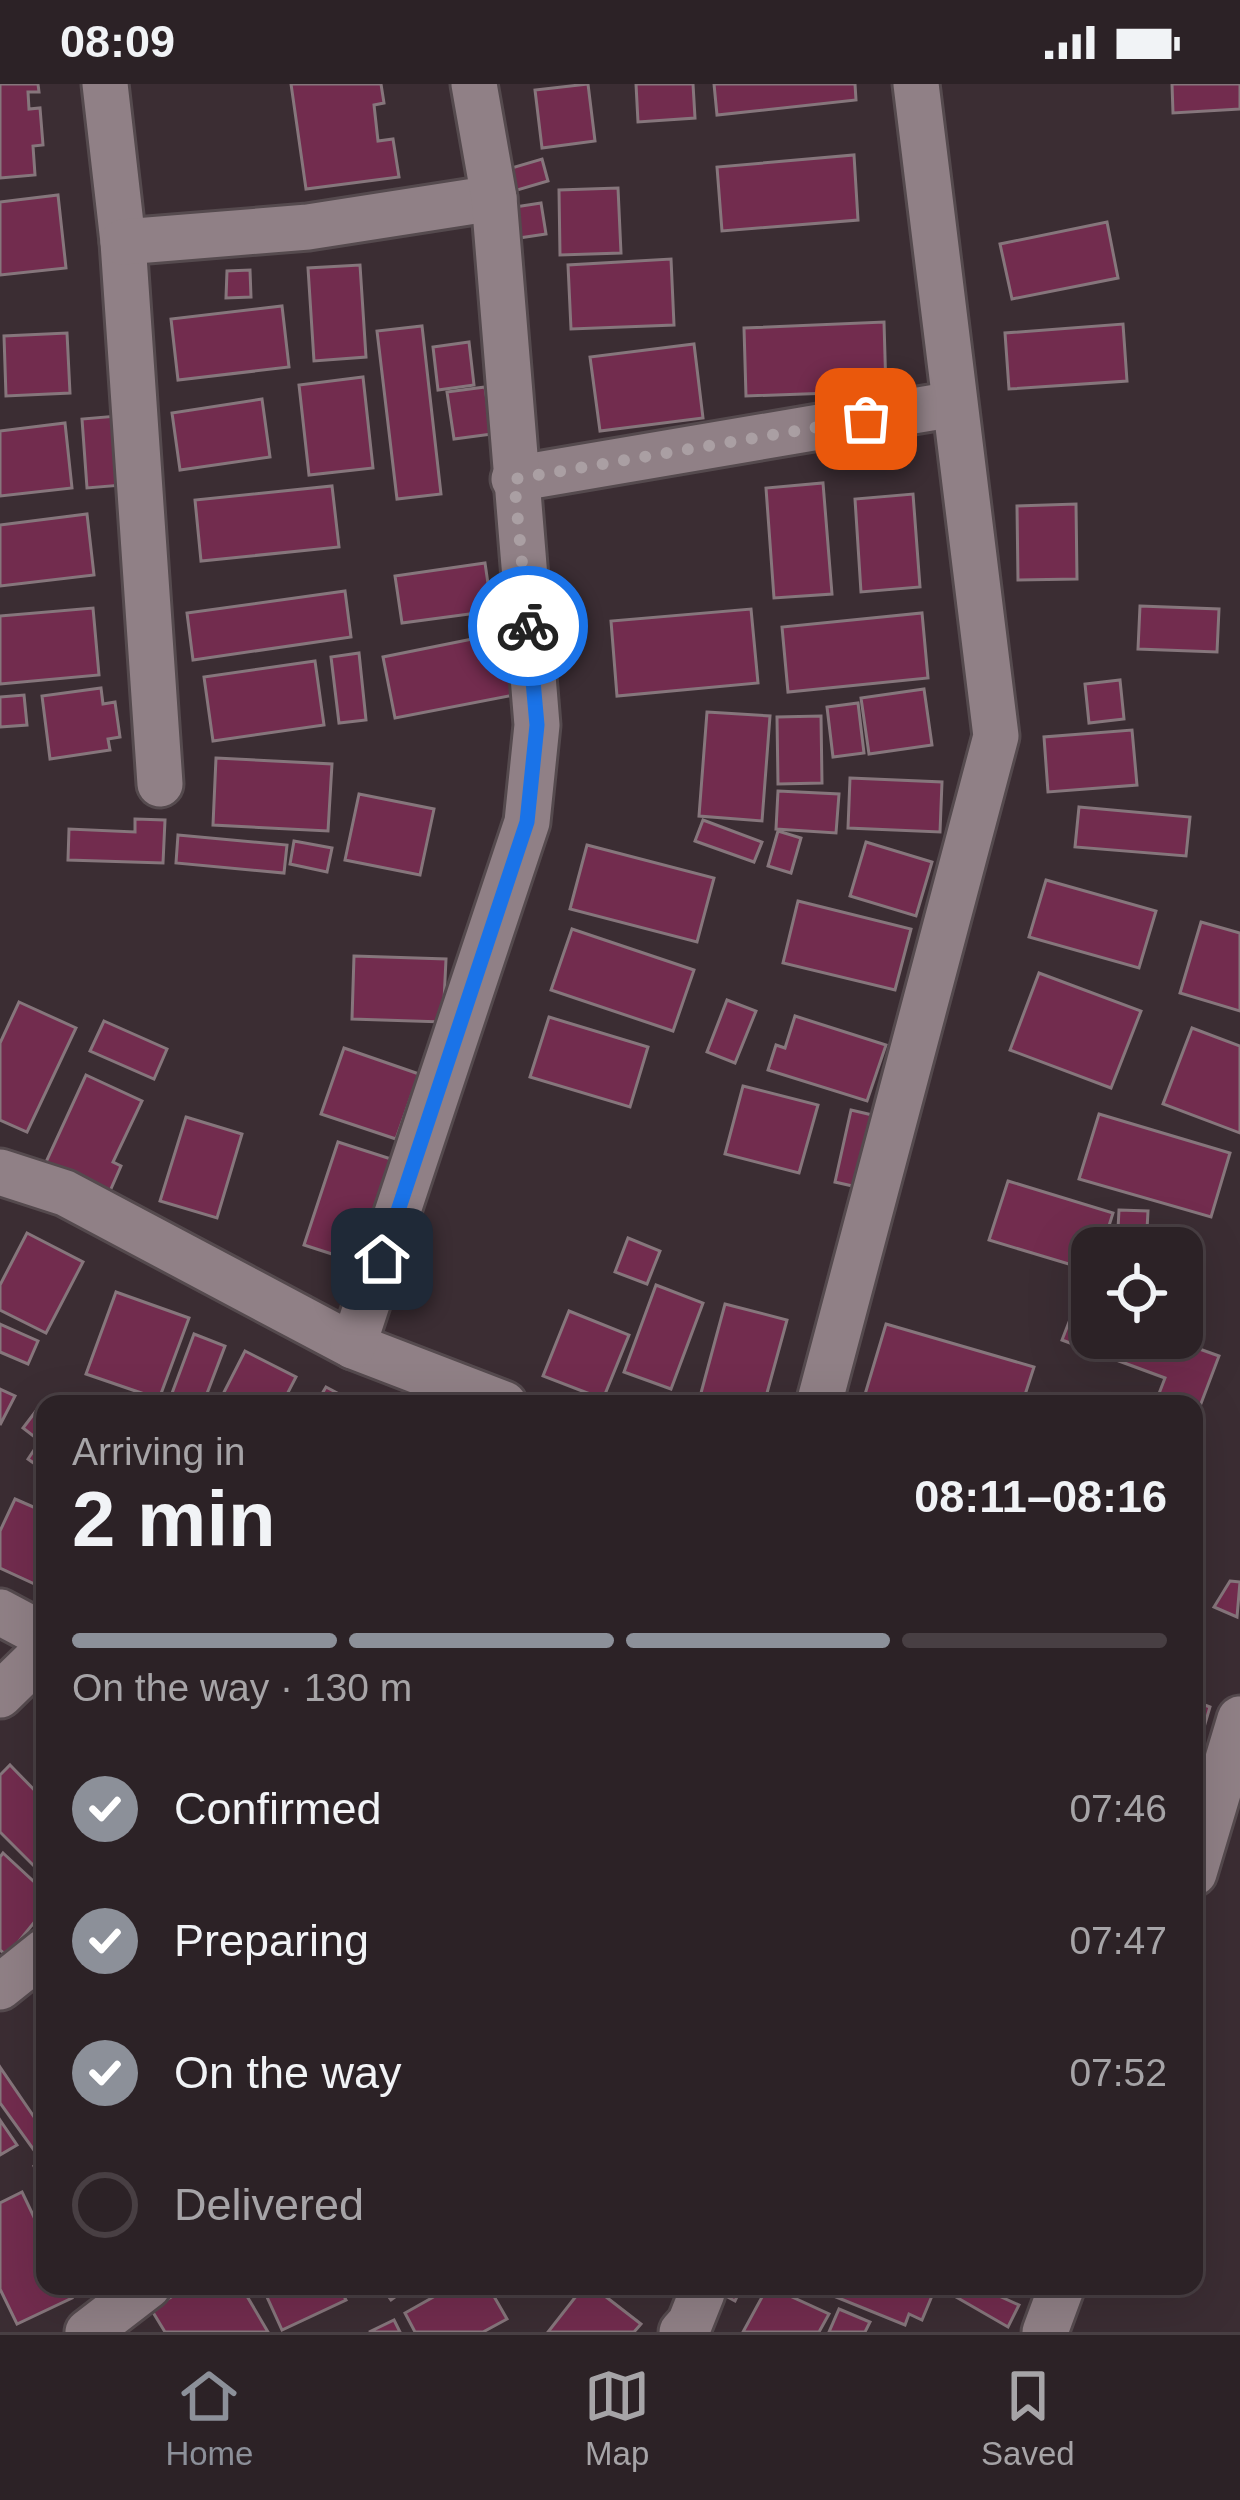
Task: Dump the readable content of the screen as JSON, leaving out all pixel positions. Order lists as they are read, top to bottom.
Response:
{
  "page": {
    "status": "08:09",
    "heading": ["2 min", "Arriving in", "08:11–08:16"],
    "bar": "On the way · 130 m",
    "list": [
      ["Confirmed", "07:46"],
      ["Preparing", "07:47"],
      ["On the way", "07:52"],
      "Delivered"
    ],
    "tabs": ["Home", "Map", "Saved"]
  }
}
